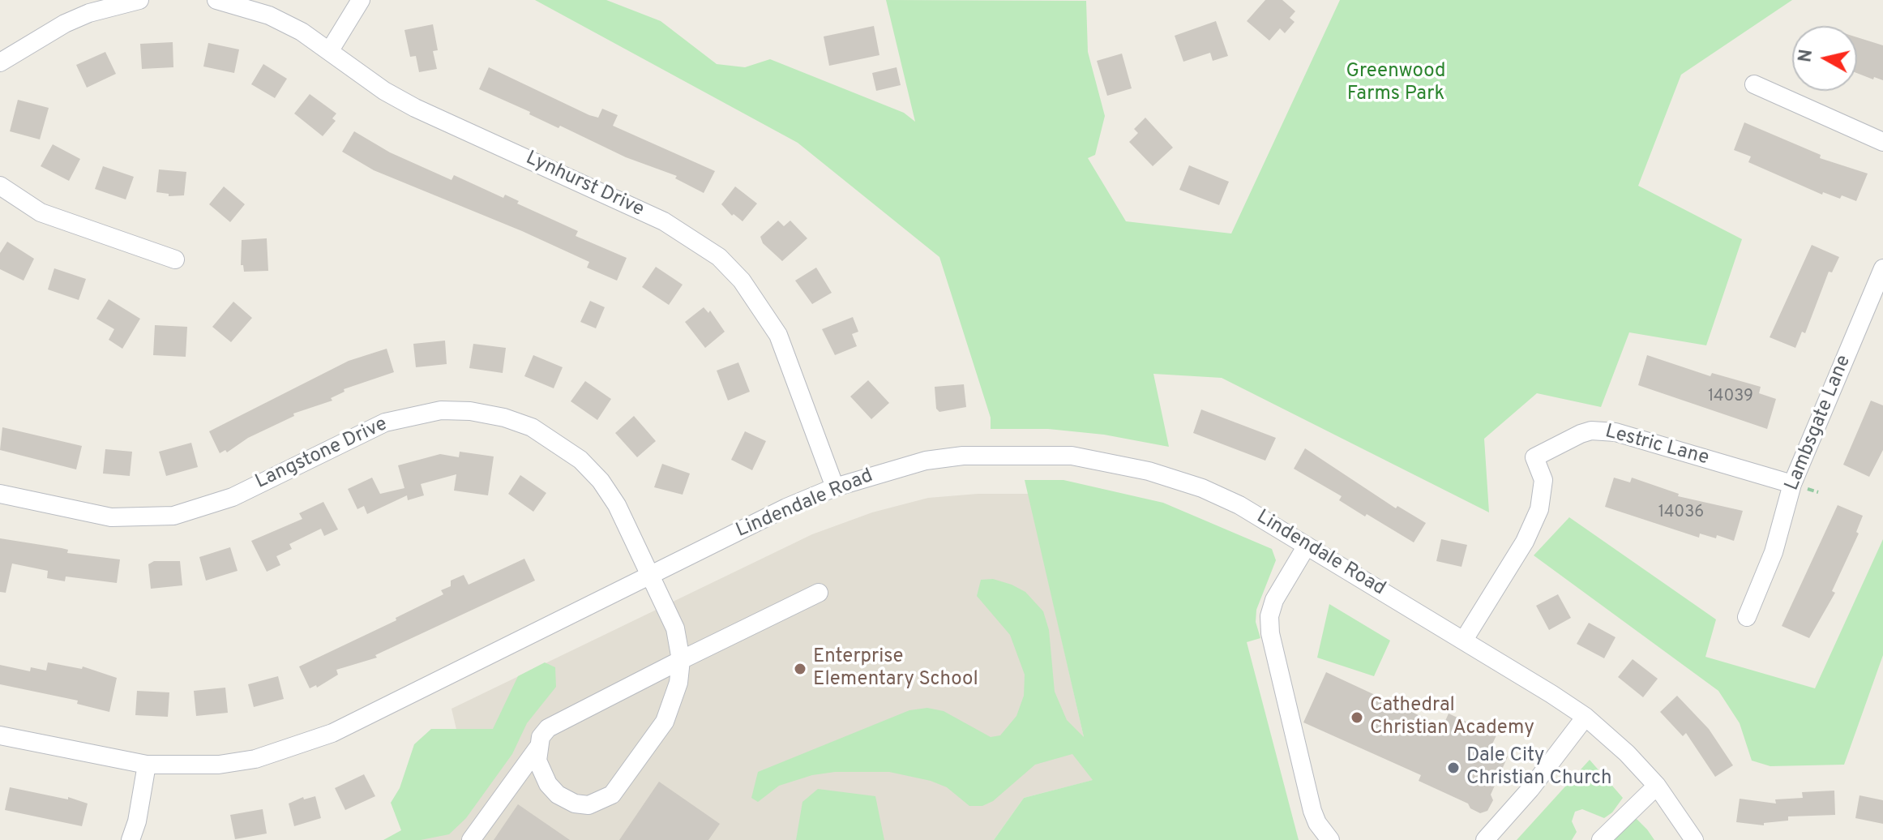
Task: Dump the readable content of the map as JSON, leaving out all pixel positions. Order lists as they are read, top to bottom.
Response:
{
  "streets": {
    "street": [
      "Lynhurst Drive",
      "Lambsgate Lane",
      "Lestric Lane",
      "Langstone Drive",
      "Lindendale Road"
    ]
  },
  "crossings": [
    ["Lynhurst Drive", "Lindendale Road"],
    ["Lambsgate Lane", "Lestric Lane"],
    ["Lestric Lane", "Lindendale Road"],
    ["Langstone Drive", "Lindendale Road"]
  ],
  "parks": ["Greenwood Farms Park"],
  "places": ["Enterprise Elementary School", "Cathedral Christian Academy", "Dale City Christian Church"],
  "house_numbers": ["14039", "14036"],
  "north": "left"
}
